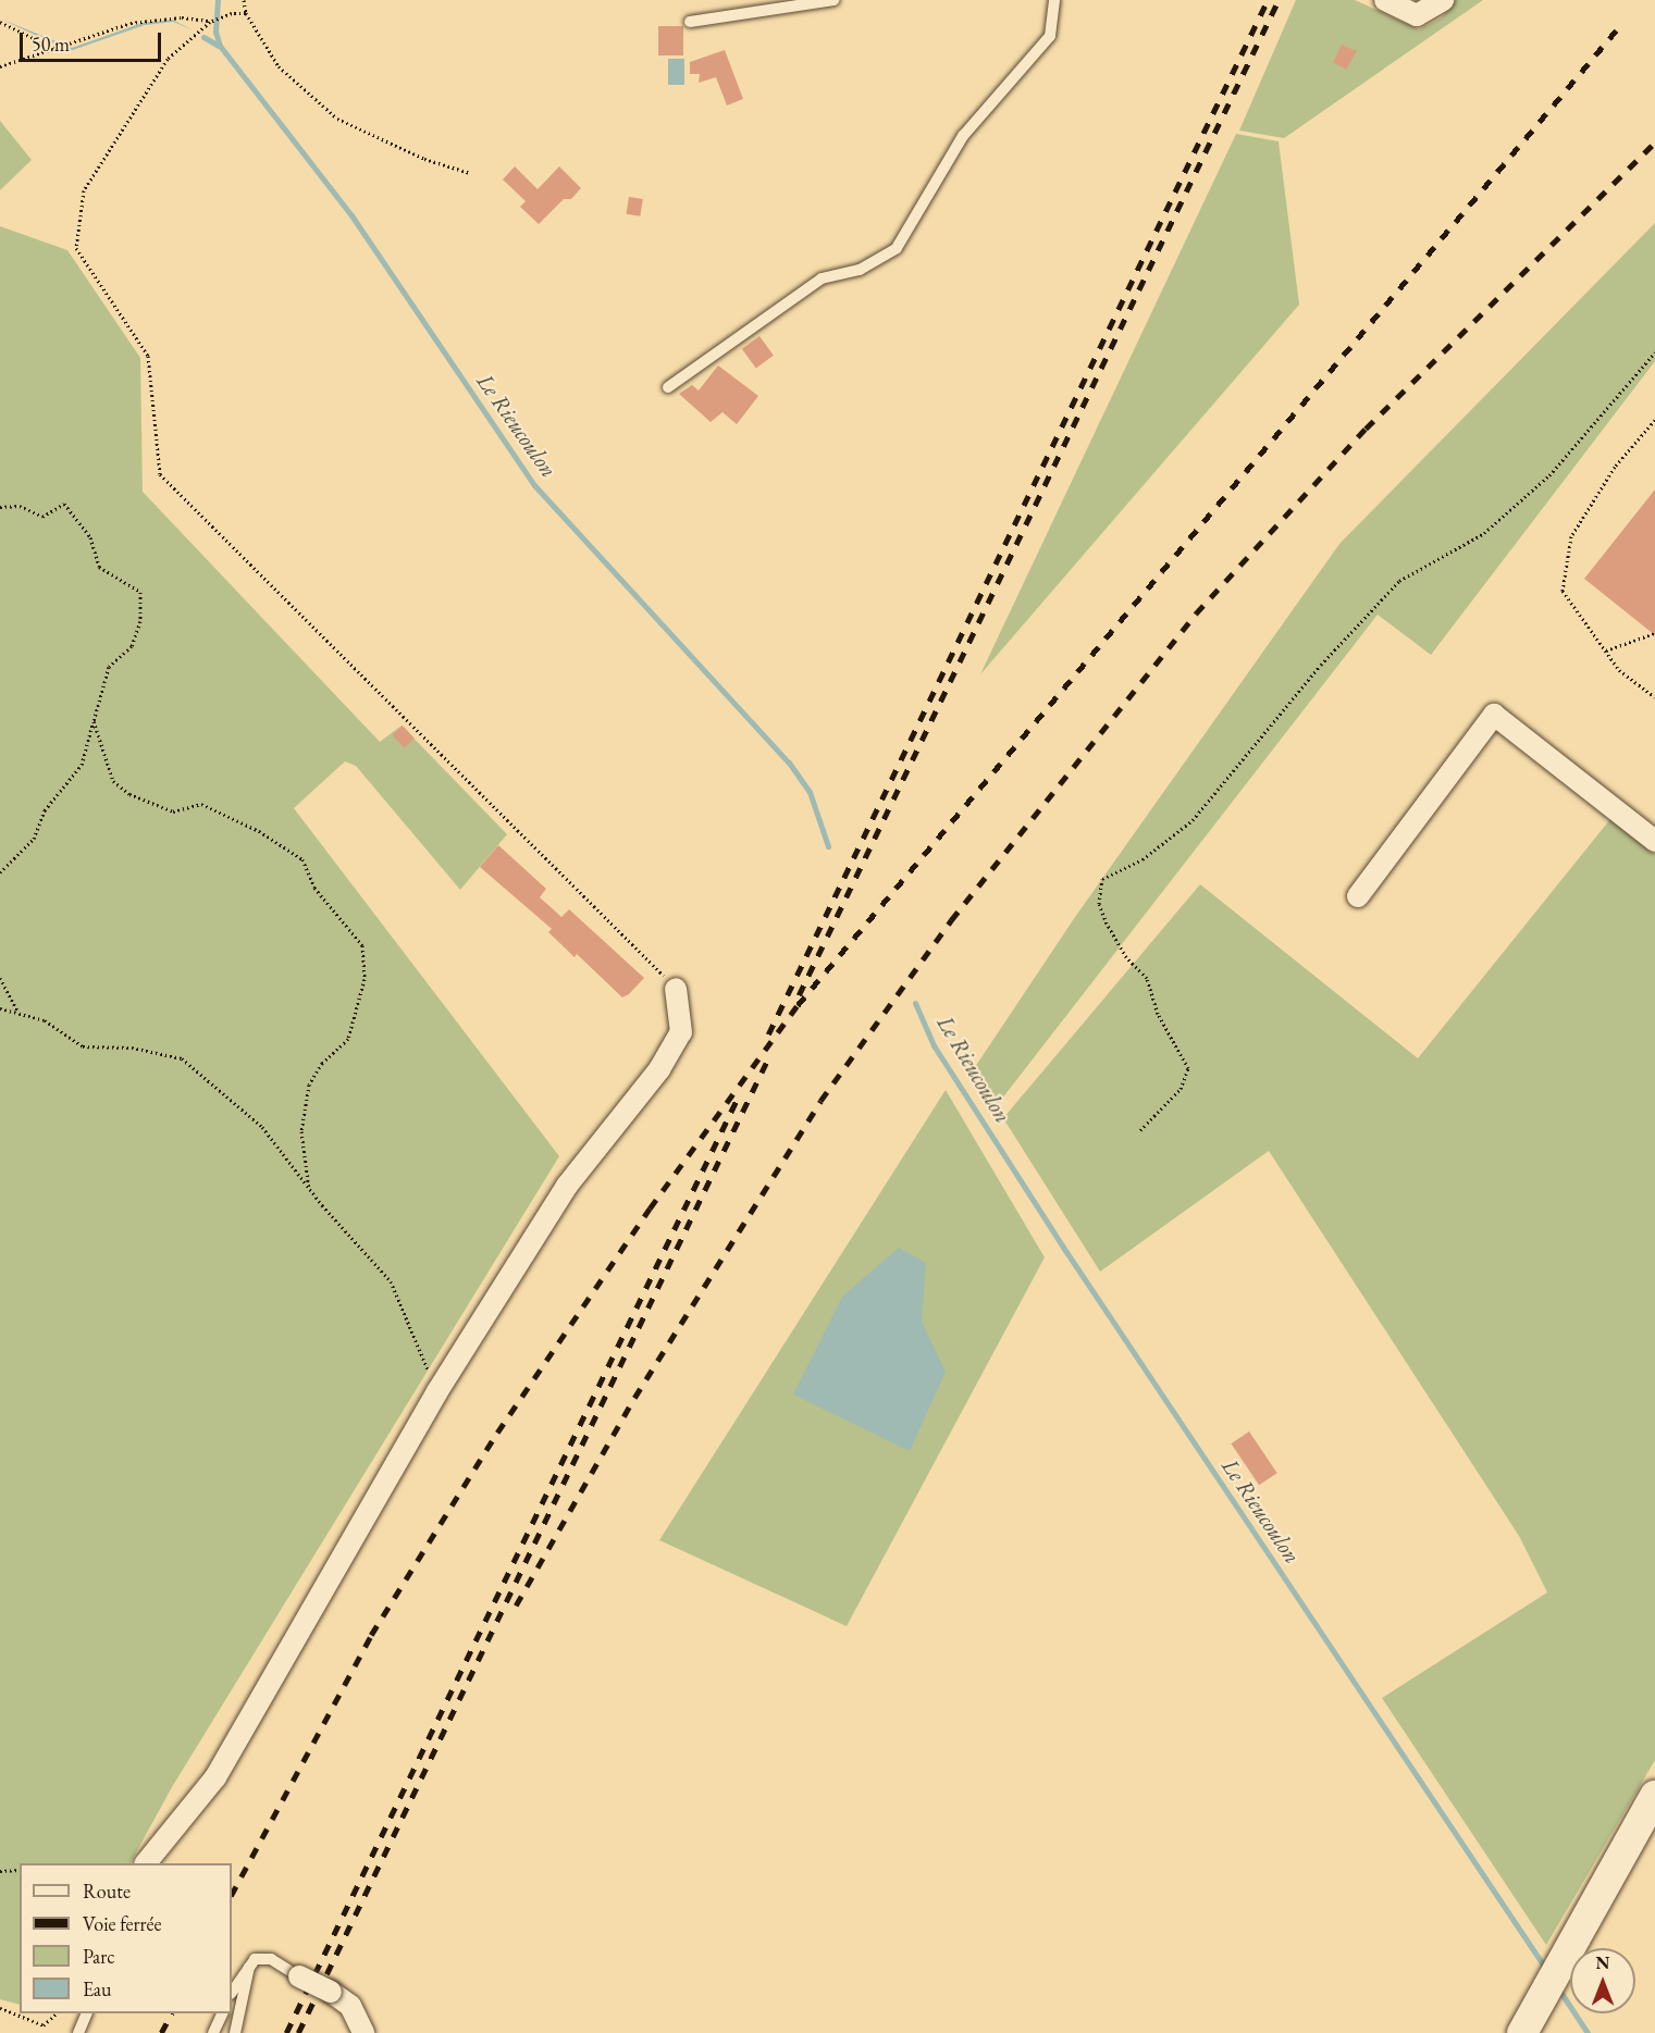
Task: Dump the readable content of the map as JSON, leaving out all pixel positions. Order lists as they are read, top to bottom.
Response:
{
  "water": ["Le Rieucoulon"],
  "legend": [
    "Route",
    "Voie ferrée",
    "Parc",
    "Eau"
  ],
  "scale_bar": "50 m",
  "north": "top"
}
